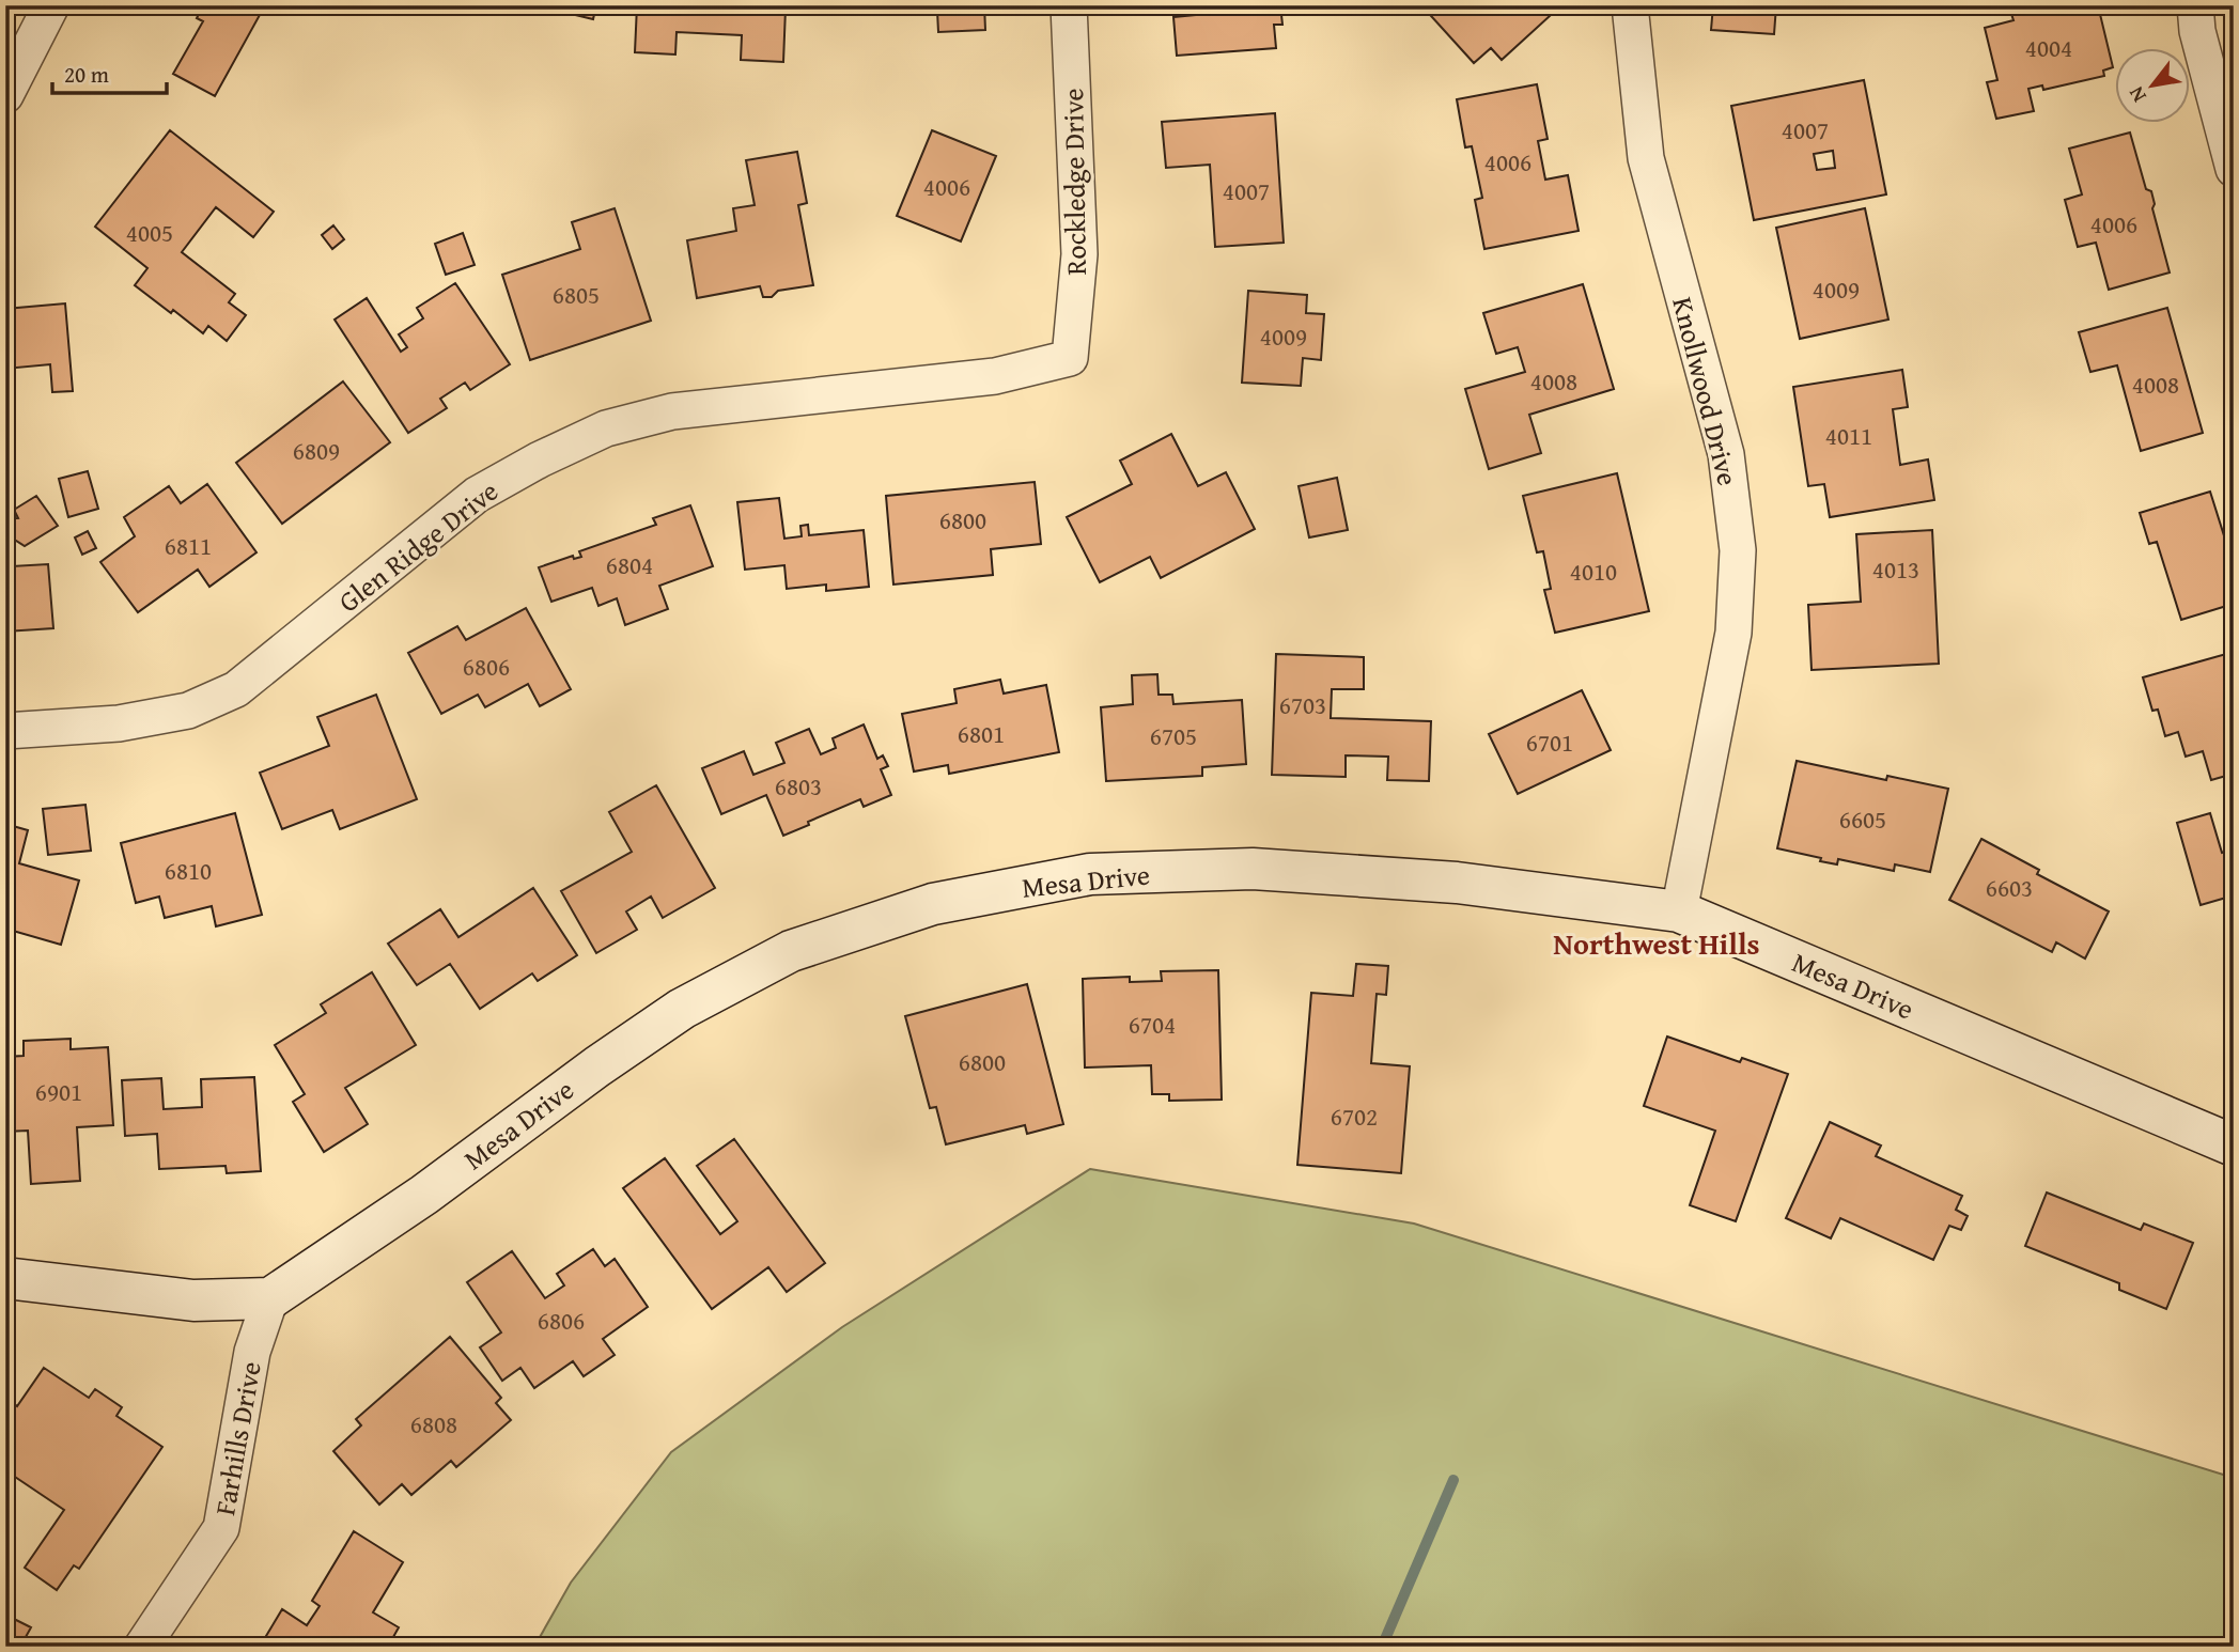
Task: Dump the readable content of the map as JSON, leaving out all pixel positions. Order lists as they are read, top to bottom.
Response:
{
  "streets": {
    "street": [
      "Rockledge Drive",
      "Knollwood Drive",
      "Glen Ridge Drive",
      "Mesa Drive",
      "Farhills Drive"
    ]
  },
  "crossings": [
    ["Rockledge Drive", "Glen Ridge Drive"],
    ["Knollwood Drive", "Mesa Drive"],
    ["Mesa Drive", "Farhills Drive"]
  ],
  "districts": ["Northwest Hills"],
  "house_numbers": [
    "4004",
    "4007",
    "4006",
    "4006",
    "4007",
    "4006",
    "4005",
    "4009",
    "6805",
    "4009",
    "4008",
    "4008",
    "4011",
    "6809",
    "6800",
    "6811",
    "6804",
    "4013",
    "4010",
    "6806",
    "6703",
    "6801",
    "6705",
    "6701",
    "6803",
    "6605",
    "6810",
    "6603",
    "6704",
    "6800",
    "6901",
    "6702",
    "6806",
    "6808"
  ],
  "scale_bar": "20 m",
  "north": "bottom left"
}
